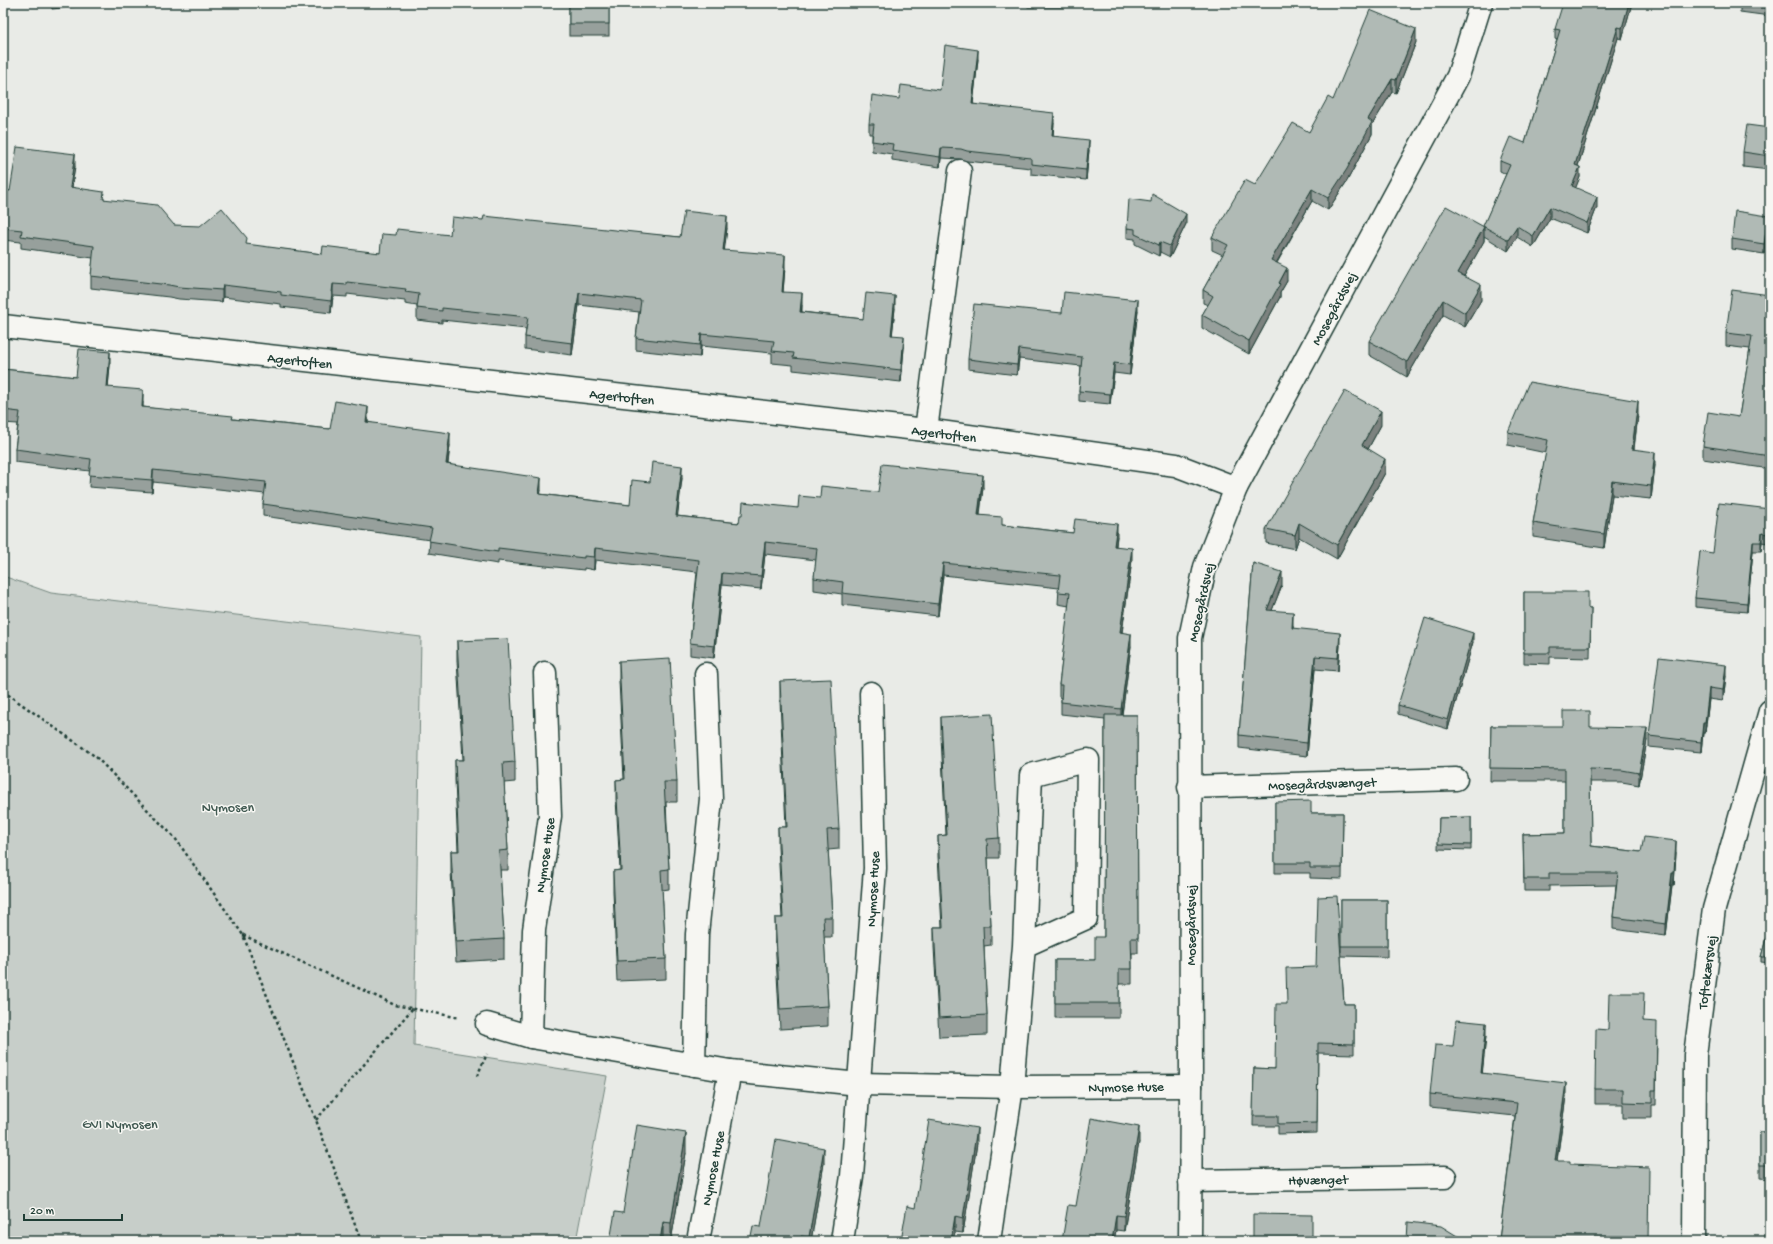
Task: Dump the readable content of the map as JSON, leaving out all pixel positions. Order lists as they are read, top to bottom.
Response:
{
  "streets": {
    "street": [
      "Mosegårdsvej",
      "Agertoften",
      "Mosegårdsvænget",
      "Nymose Huse",
      "Toftekærsvej",
      "Høvænget"
    ]
  },
  "crossings": [
    ["Mosegårdsvej", "Agertoften"],
    ["Mosegårdsvej", "Mosegårdsvænget"],
    ["Mosegårdsvej", "Nymose Huse"],
    ["Mosegårdsvej", "Høvænget"]
  ],
  "parks": ["Nymosen", "GVI Nymosen"],
  "scale_bar": "20 m"
}
